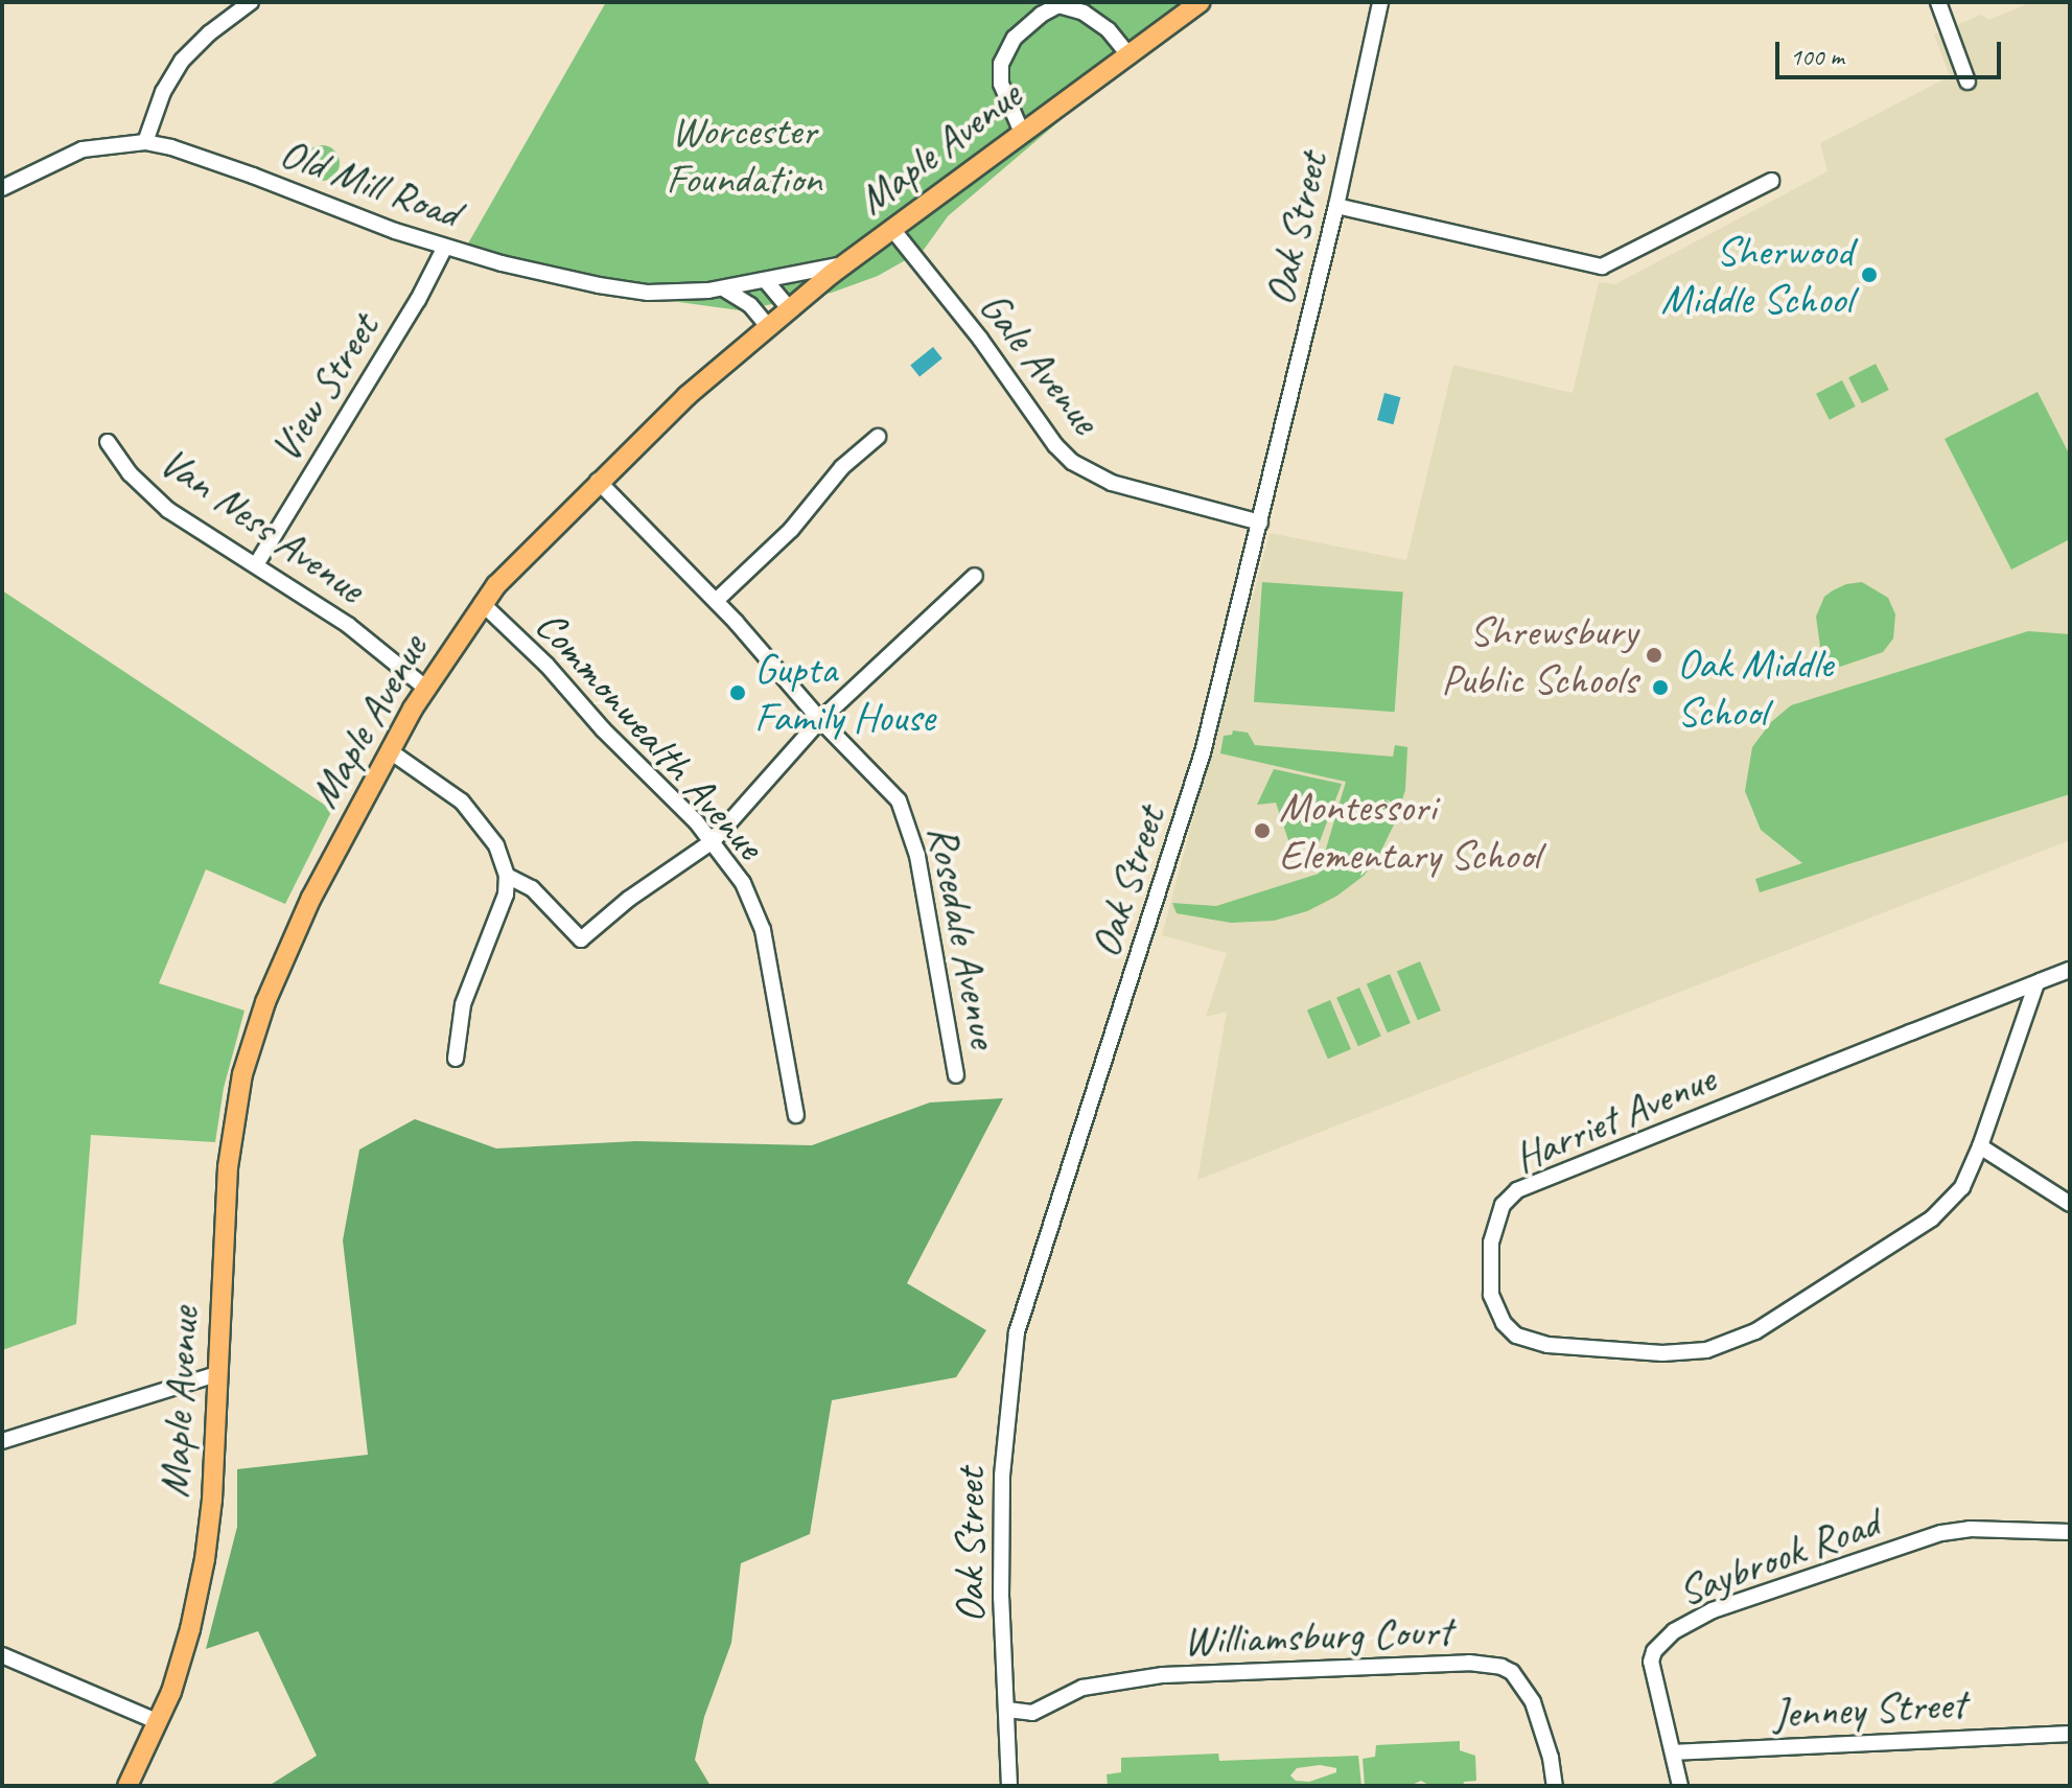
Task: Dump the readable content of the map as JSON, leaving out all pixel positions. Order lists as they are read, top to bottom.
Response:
{
  "streets": {
    "main road": ["Maple Avenue"],
    "street": [
      "Old Mill Road",
      "Oak Street",
      "Gale Avenue",
      "View Street",
      "Van Ness Avenue",
      "Commonwealth Avenue",
      "Rosedale Avenue",
      "Harriet Avenue",
      "Saybrook Road",
      "Williamsburg Court",
      "Jenney Street"
    ]
  },
  "crossings": [
    ["Maple Avenue", "Old Mill Road"],
    ["Maple Avenue", "Gale Avenue"],
    ["Maple Avenue", "Van Ness Avenue"],
    ["Maple Avenue", "Commonwealth Avenue"],
    ["Maple Avenue", "Rosedale Avenue"],
    ["Old Mill Road", "View Street"],
    ["Oak Street", "Gale Avenue"],
    ["Oak Street", "Williamsburg Court"],
    ["View Street", "Van Ness Avenue"],
    ["Saybrook Road", "Jenney Street"]
  ],
  "parks": ["Worcester Foundation"],
  "places": [
    "Sherwood Middle School",
    "Shrewsbury Public Schools",
    "Oak Middle School",
    "Gupta Family House",
    "Montessori Elementary School"
  ],
  "scale_bar": "100 m"
}
